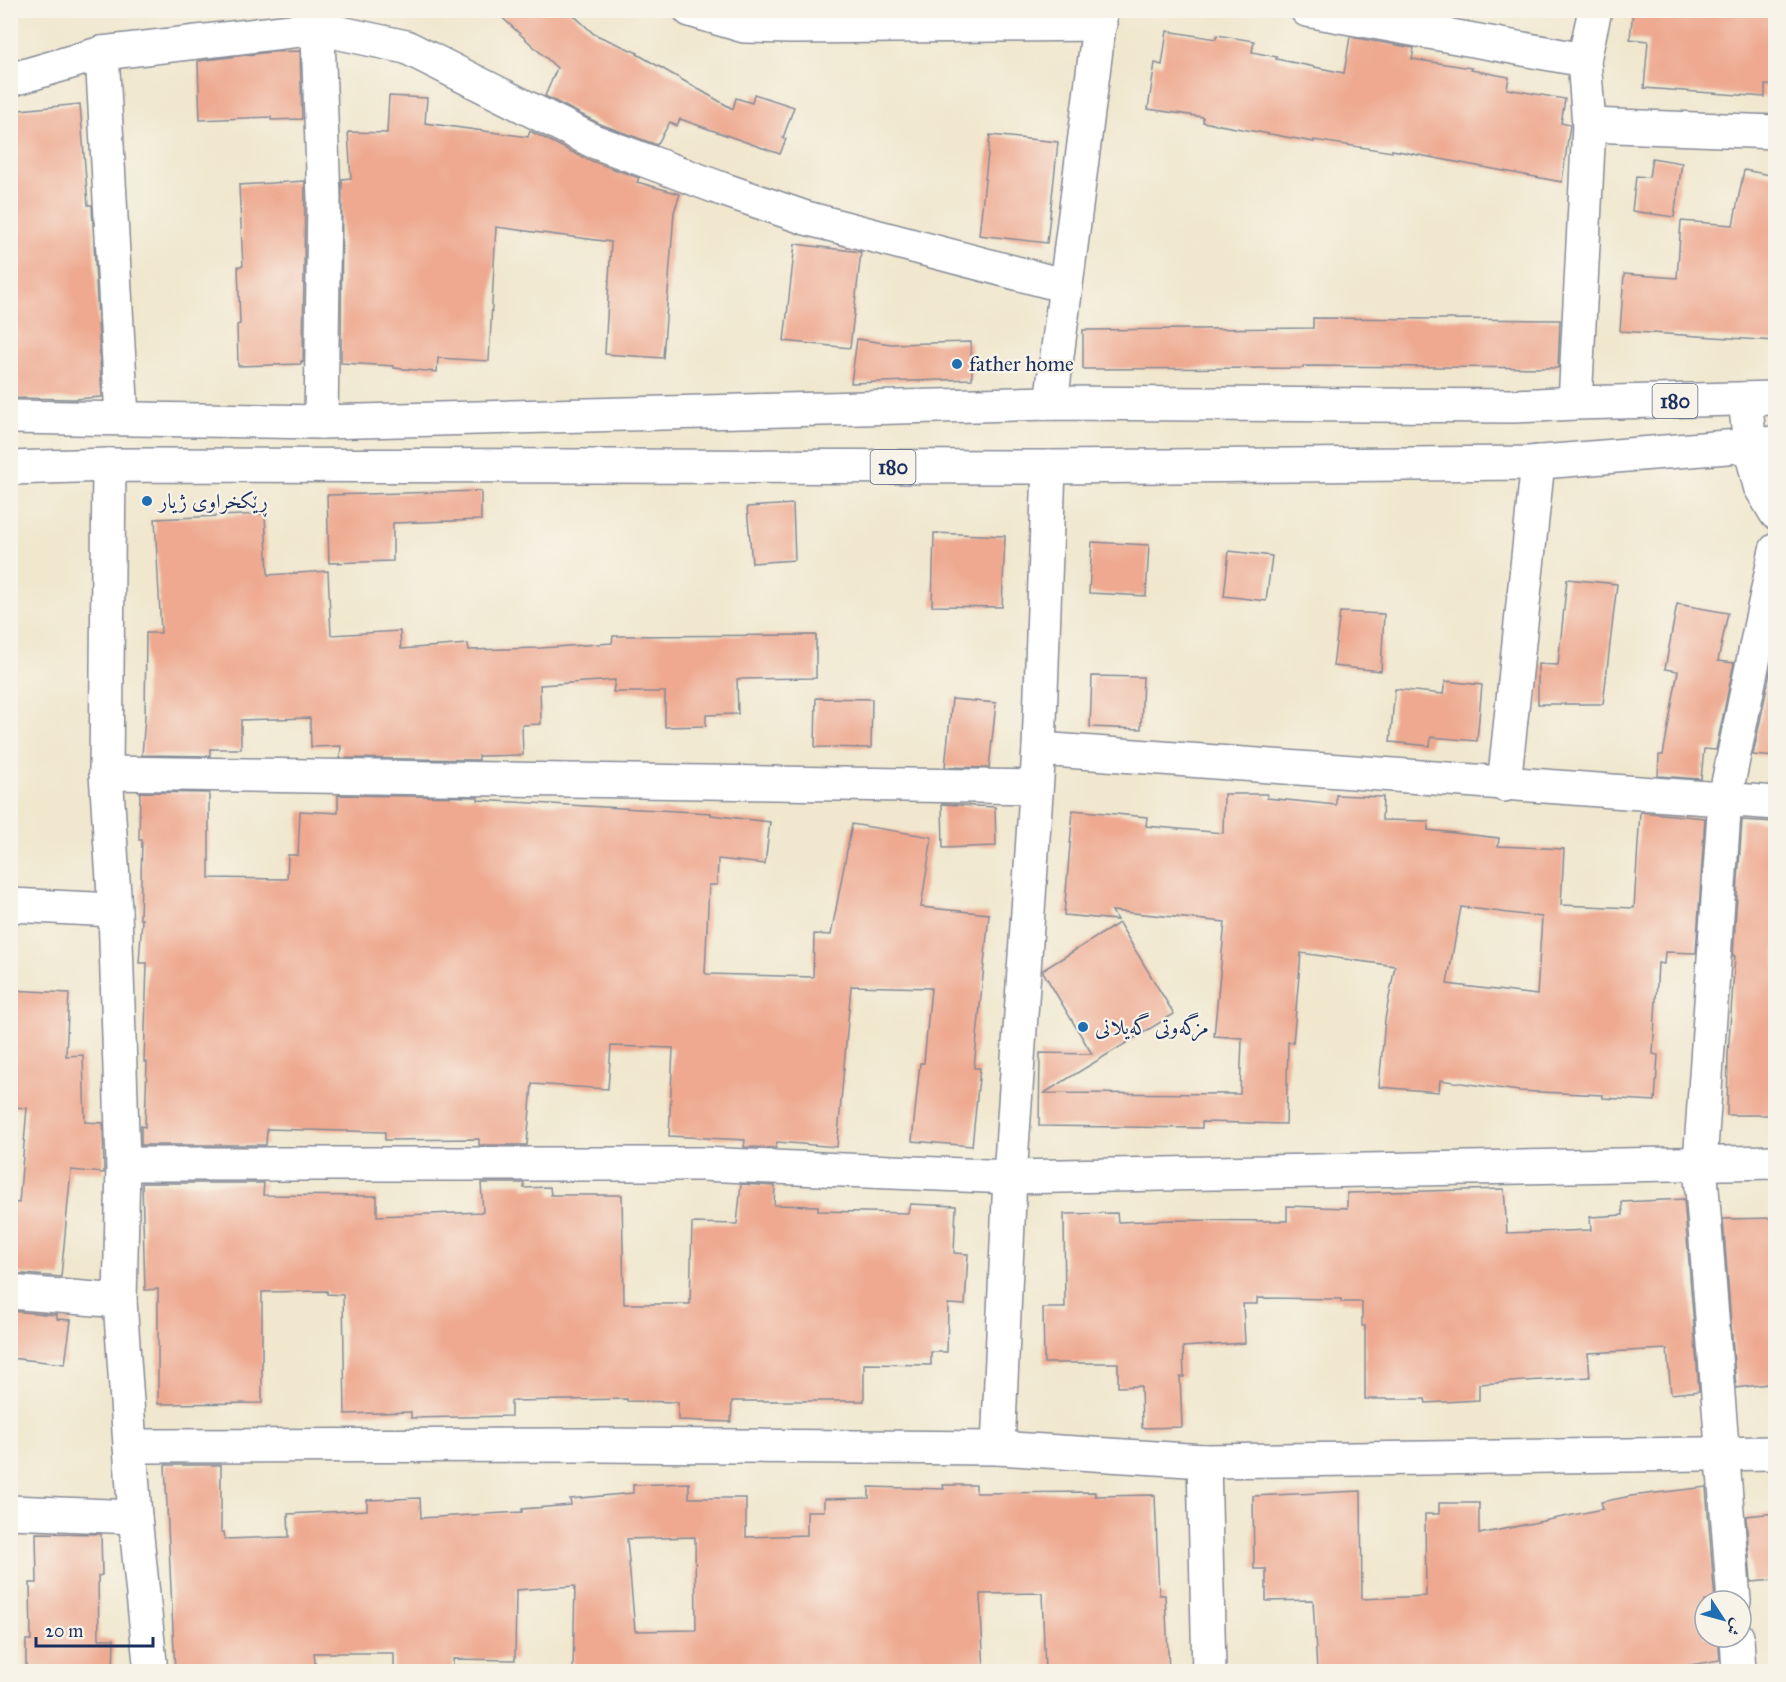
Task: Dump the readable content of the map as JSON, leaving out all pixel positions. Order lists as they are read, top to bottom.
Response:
{
  "streets": {
    "main road": ["180"]
  },
  "places": ["father home", "ڕێکخراوی ژیار", "مزگەوتی گەیلانی"],
  "scale_bar": "20 m",
  "north": "bottom right"
}
